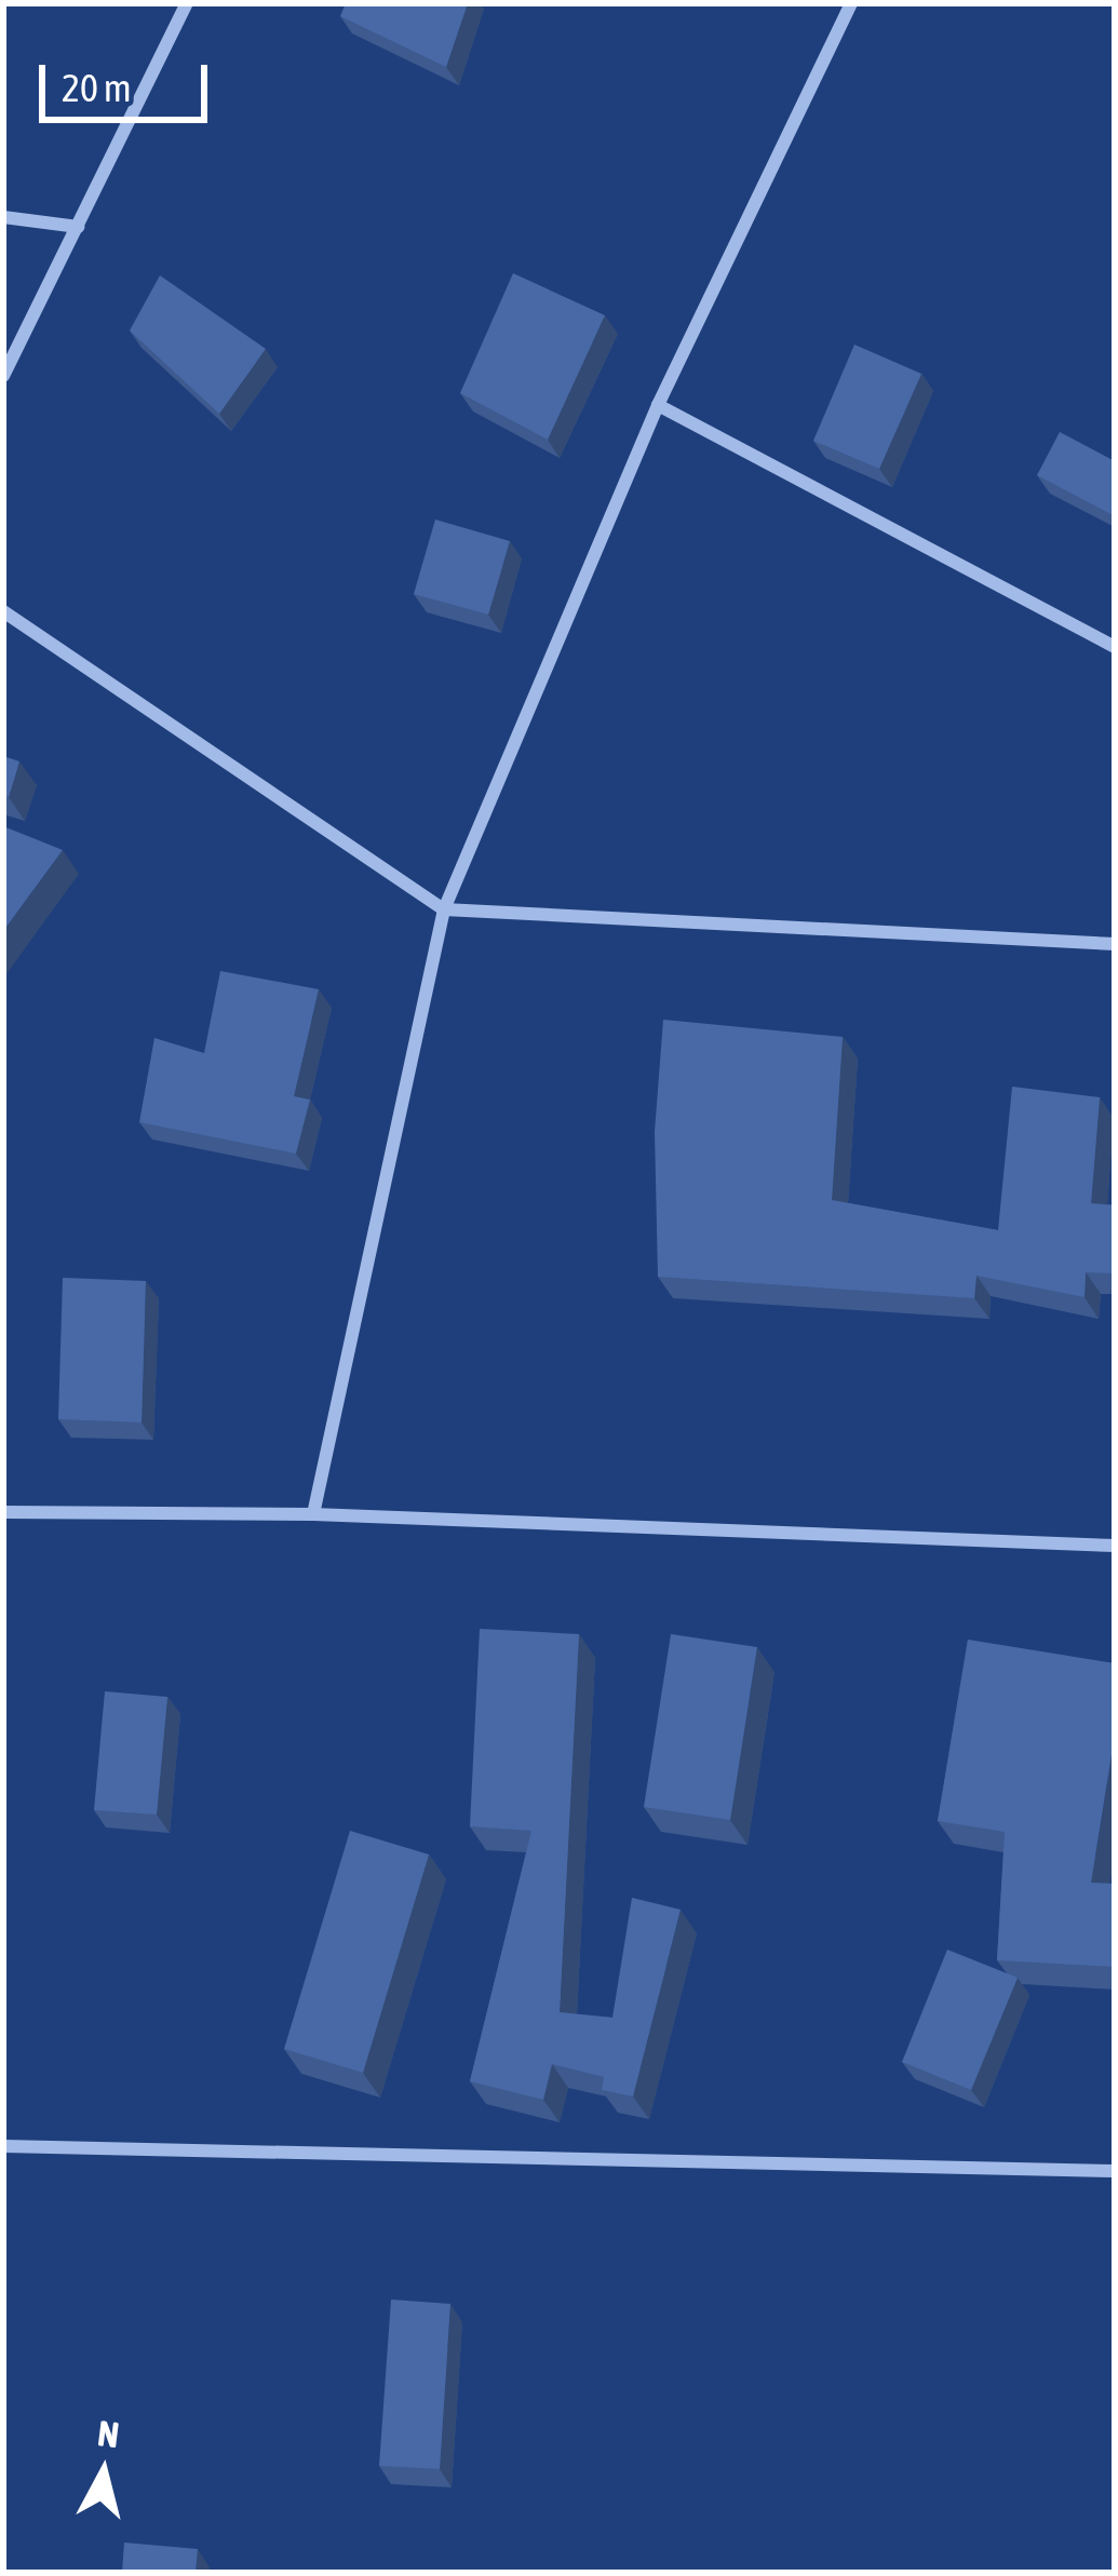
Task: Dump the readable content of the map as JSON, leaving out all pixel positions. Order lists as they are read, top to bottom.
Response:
{
  "scale_bar": "20 m",
  "north": "top"
}
